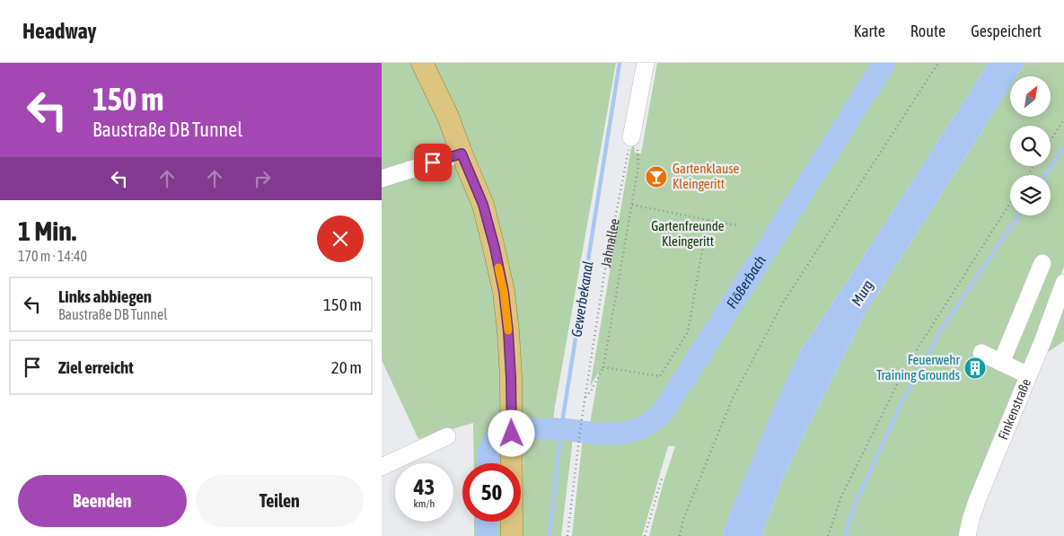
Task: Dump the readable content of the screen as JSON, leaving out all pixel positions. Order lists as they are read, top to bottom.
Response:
{
  "streets": {
    "street": ["Finkenstraße"],
    "path": ["Jahnallee"]
  },
  "water": ["Flößerbach", "Murg", "Gewerbekanal"],
  "parks": ["Gartenfreunde Kleingeritt"],
  "places": {
    "bar": ["Gartenklause Kleingeritt"],
    "building": ["Feuerwehr Training Grounds"]
  },
  "north": "top right",
  "page": {
    "header": "Headway",
    "nav": ["Karte", "Route", "Gespeichert"],
    "turn": ["150 m", "Baustraße DB Tunnel"],
    "heading": ["1 Min.", "170 m · 14:40"],
    "list": [
      {
        "name": "Links abbiegen",
        "note": "Baustraße DB Tunnel",
        "value": "150 m"
      },
      {
        "name": "Ziel erreicht",
        "value": "20 m"
      }
    ],
    "speed": "43 km/h",
    "limit": "50",
    "buttons": ["Beenden", "Teilen"]
  }
}
